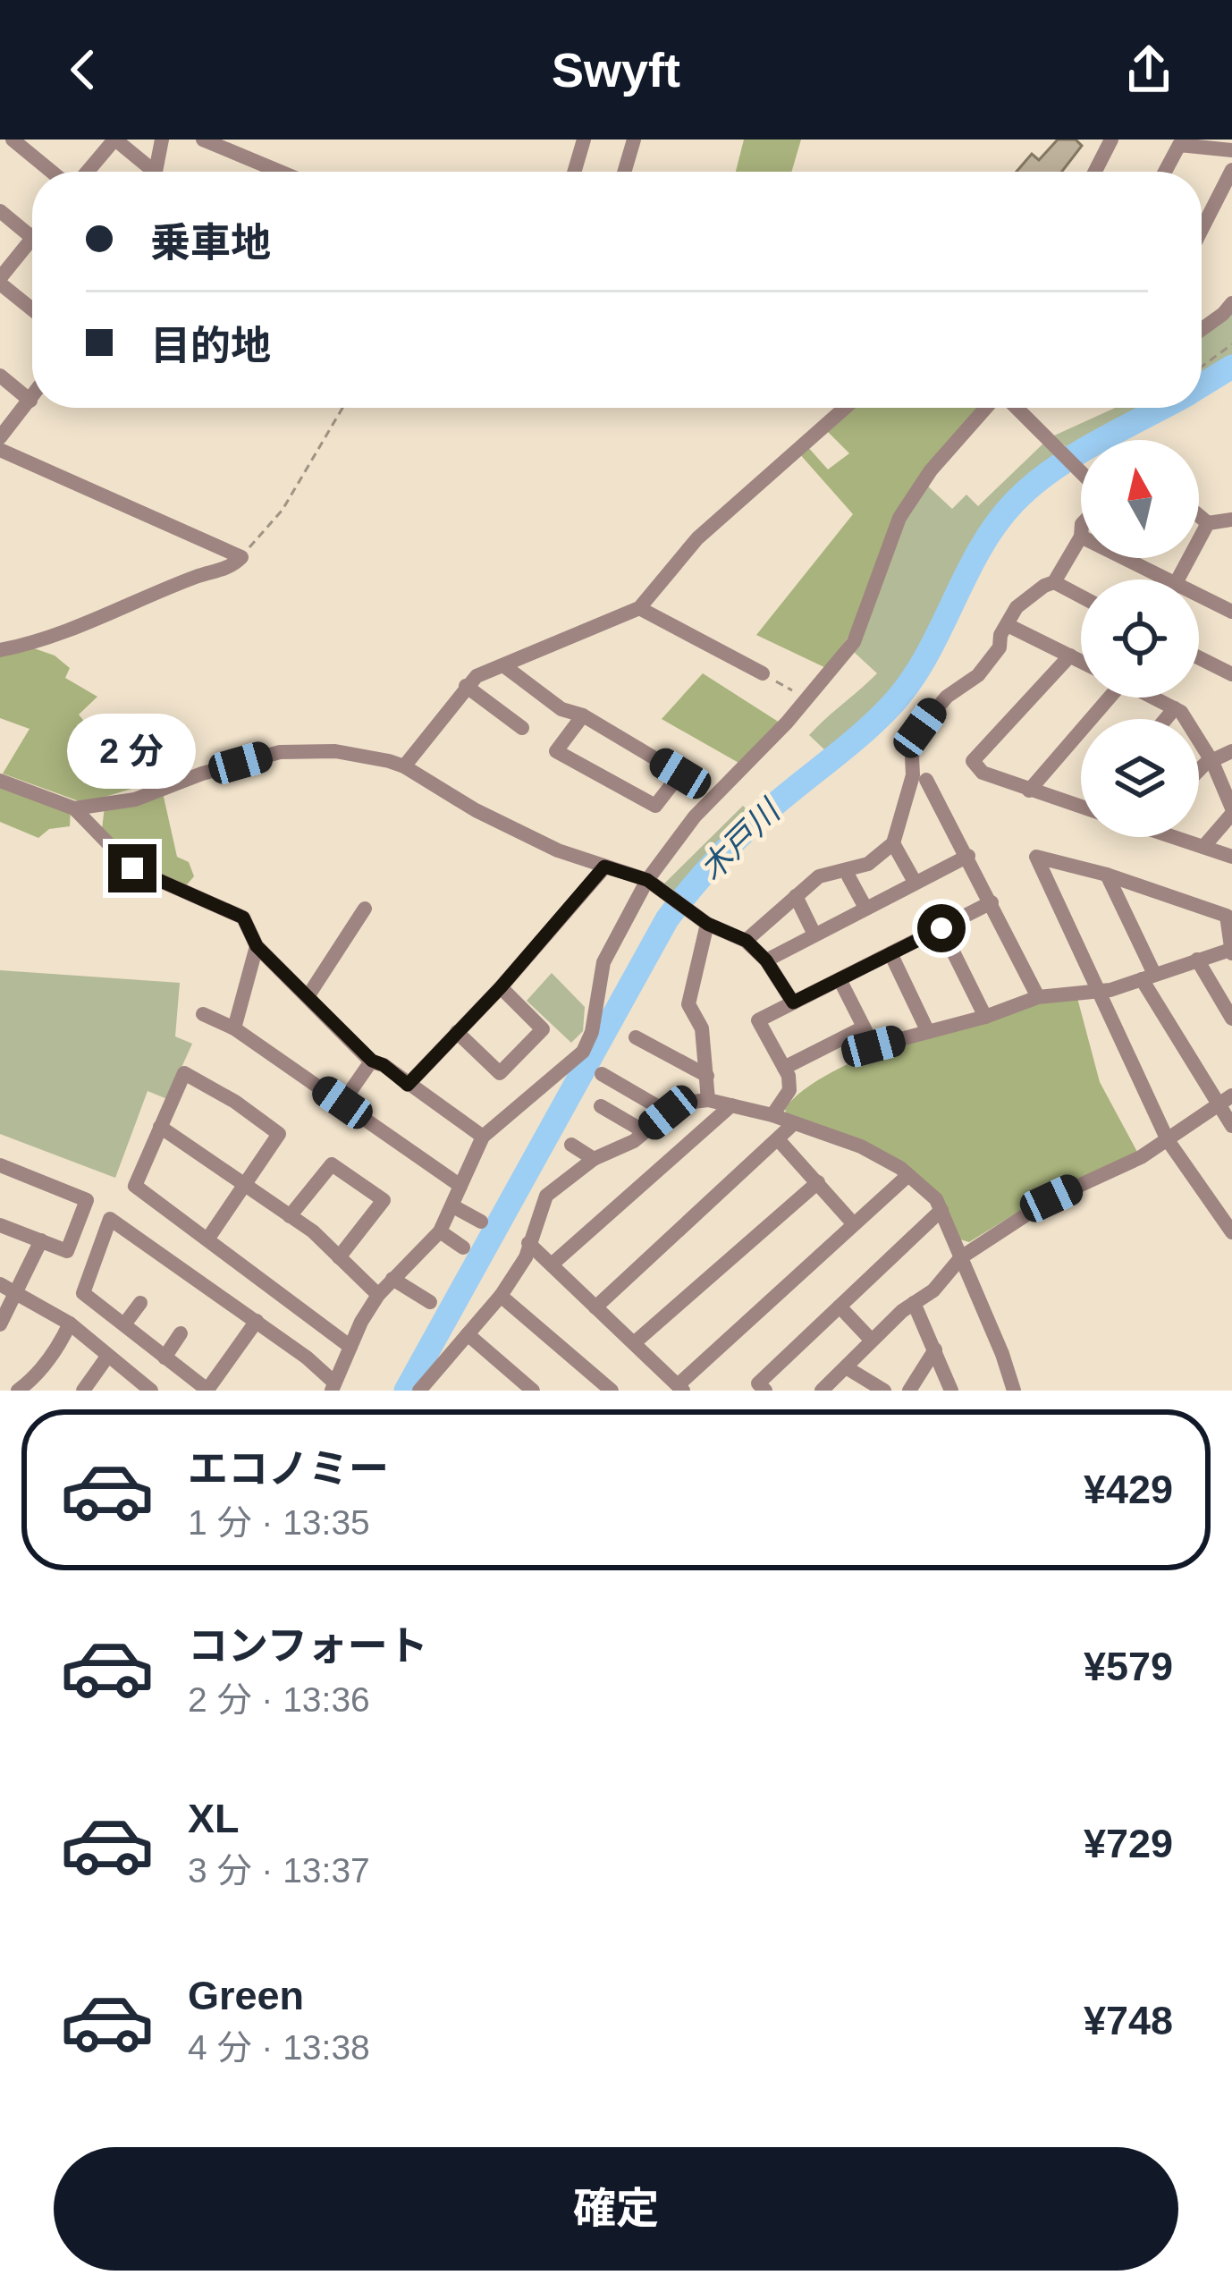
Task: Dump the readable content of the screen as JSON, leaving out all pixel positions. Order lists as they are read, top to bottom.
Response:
{
  "water": ["木戸川"],
  "north": "top",
  "page": {
    "header": "Swyft",
    "banner": ["乗車地", "目的地"],
    "bubble": "2 分",
    "list": [
      {
        "name": "エコノミー",
        "note": "1 分 · 13:35",
        "value": "¥429"
      },
      {
        "name": "コンフォート",
        "note": "2 分 · 13:36",
        "value": "¥579"
      },
      {
        "name": "XL",
        "note": "3 分 · 13:37",
        "value": "¥729"
      },
      {
        "name": "Green",
        "note": "4 分 · 13:38",
        "value": "¥748"
      }
    ],
    "buttons": "確定"
  }
}
